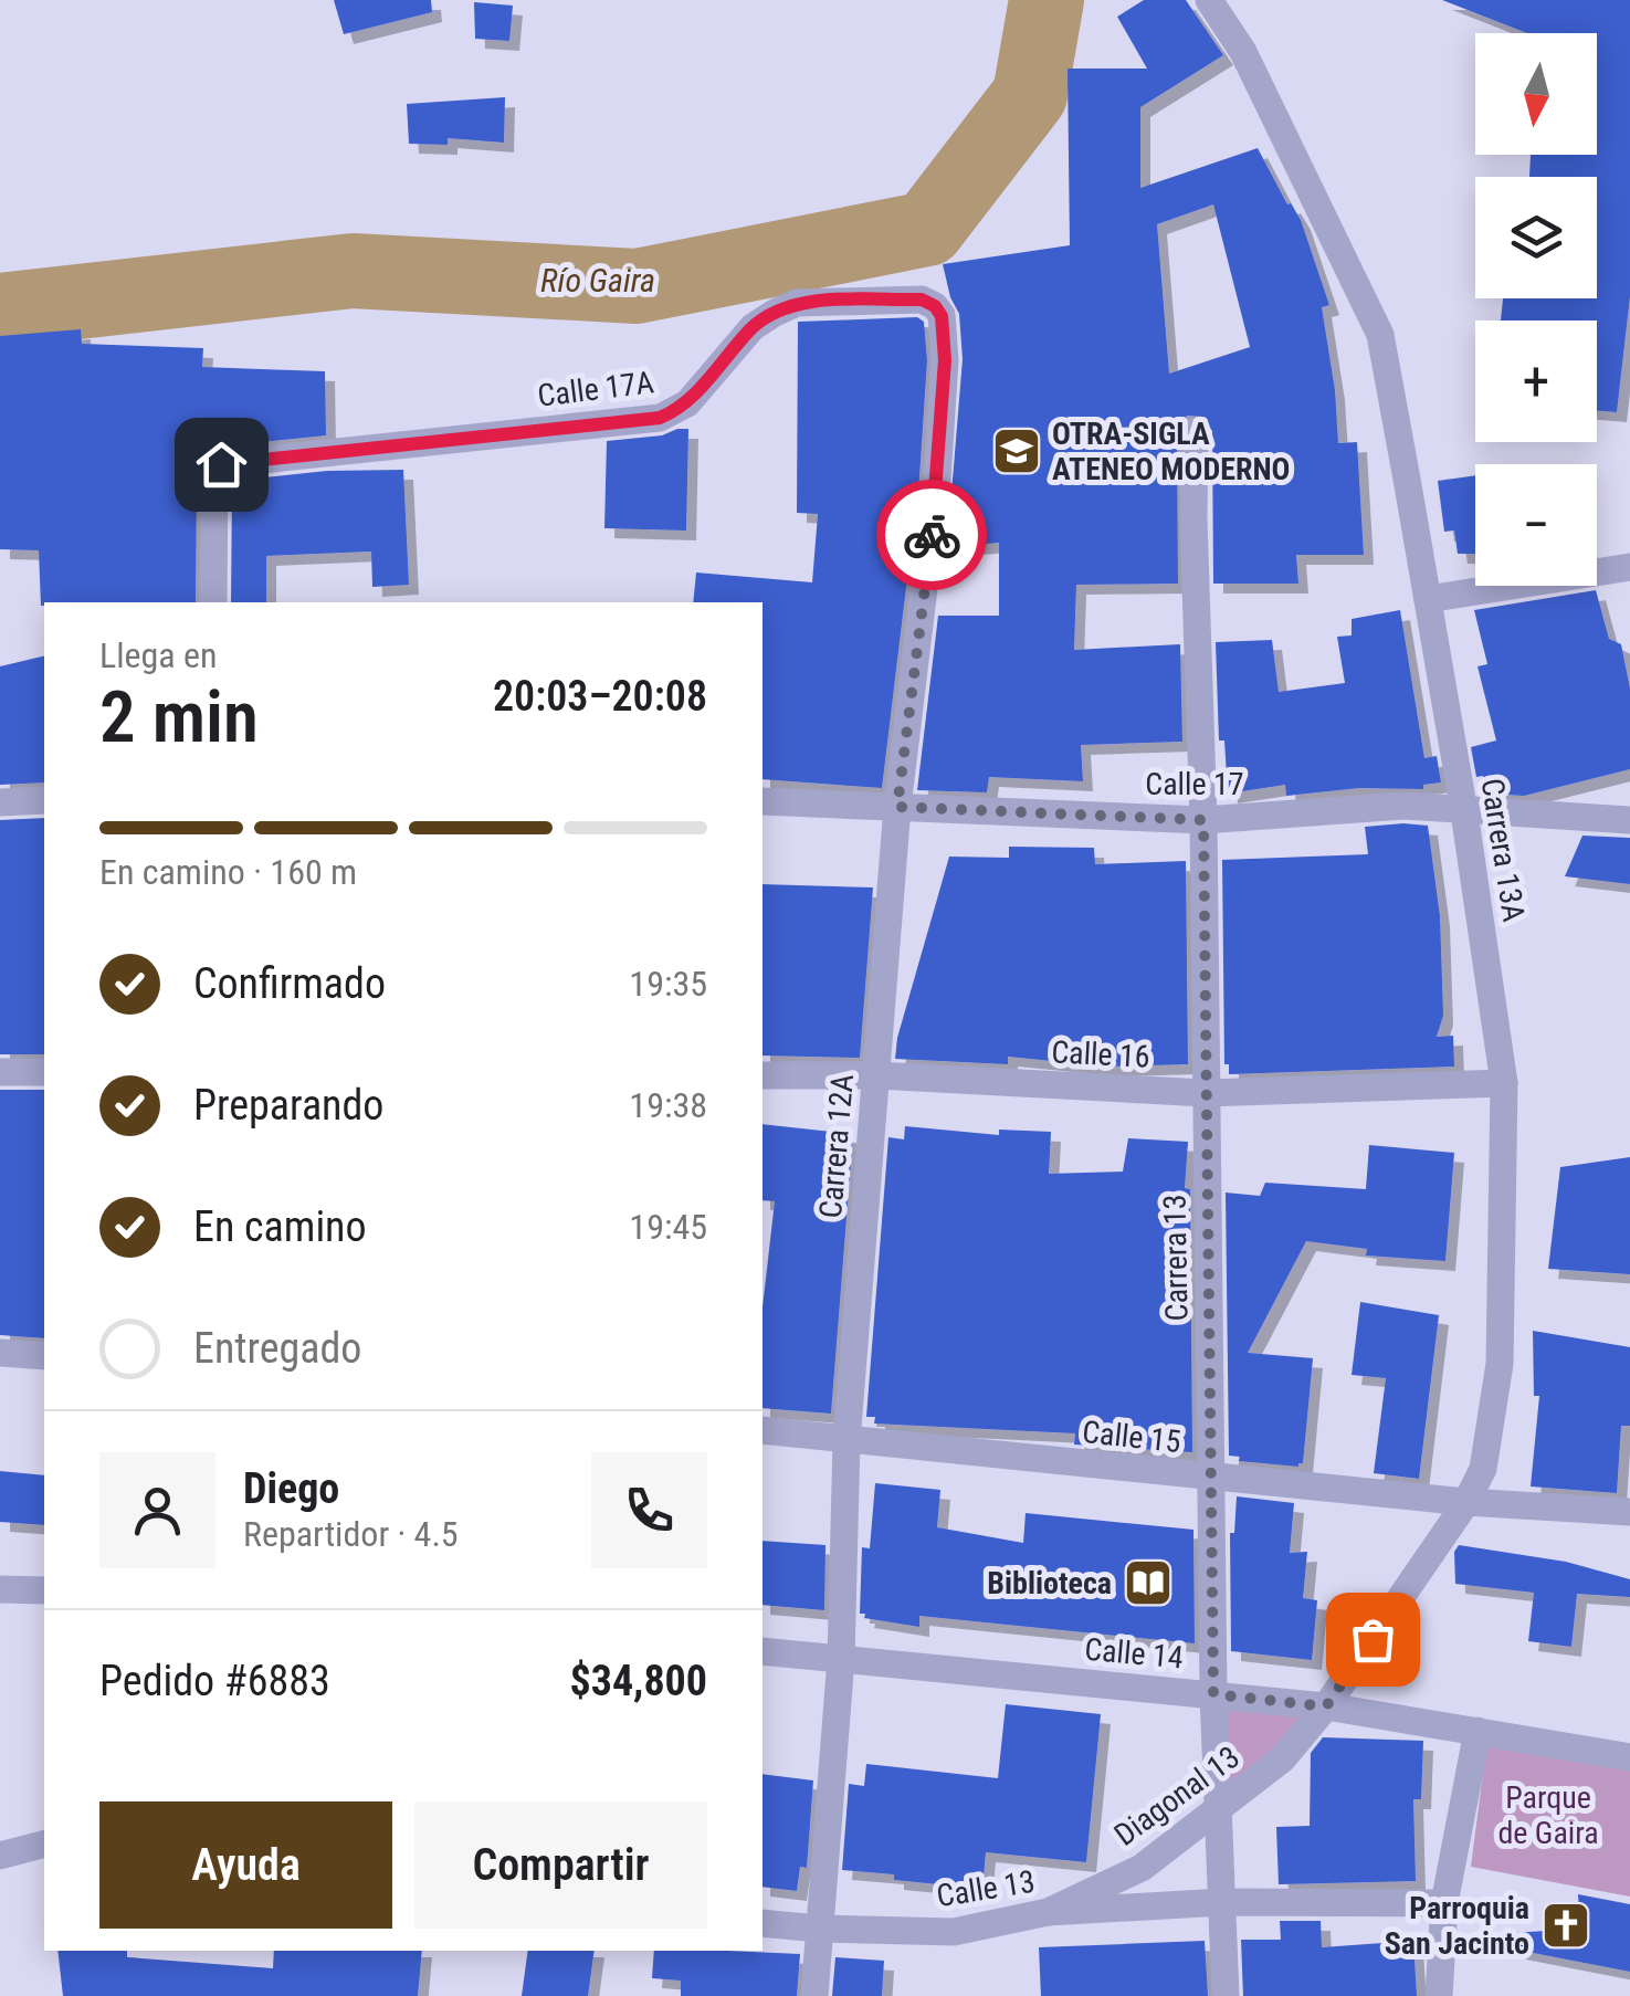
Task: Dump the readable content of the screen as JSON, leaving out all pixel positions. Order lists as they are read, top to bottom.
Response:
{
  "streets": {
    "street": [
      "Calle 17A",
      "Calle 17",
      "Carrera 13A",
      "Calle 16",
      "Carrera 12A",
      "Carrera 13",
      "Calle 15",
      "Calle 14",
      "Diagonal 13",
      "Calle 13"
    ]
  },
  "crossings": [
    ["Calle 17A", "Carrera 12A"],
    ["Calle 17", "Carrera 13A"],
    ["Calle 17", "Carrera 12A"],
    ["Calle 17", "Carrera 13"],
    ["Carrera 13A", "Calle 16"],
    ["Carrera 13A", "Calle 15"],
    ["Carrera 13A", "Calle 14"],
    ["Carrera 13A", "Diagonal 13"],
    ["Calle 16", "Carrera 12A"],
    ["Calle 16", "Carrera 13"],
    ["Carrera 12A", "Calle 15"],
    ["Carrera 12A", "Calle 14"],
    ["Carrera 12A", "Calle 13"],
    ["Carrera 13", "Calle 15"],
    ["Carrera 13", "Calle 14"],
    ["Carrera 13", "Diagonal 13"],
    ["Carrera 13", "Calle 13"],
    ["Calle 14", "Diagonal 13"],
    ["Diagonal 13", "Calle 13"]
  ],
  "water": ["Río Gaira"],
  "parks": ["Parque de Gaira"],
  "places": {
    "school or university": ["OTRA-SIGLA ATENEO MODERNO"],
    "library": ["Biblioteca"],
    "church": ["Parroquia San Jacinto"]
  },
  "north": "bottom",
  "page": {
    "map_buttons": ["+", "−"],
    "heading": ["2 min", "Llega en", "20:03–20:08"],
    "panel": [
      "Diego",
      "Repartidor · 4.5",
      "Pedido #6883",
      "$34,800"
    ],
    "bar": "En camino · 160 m",
    "list": [
      ["Confirmado", "19:35"],
      ["Preparando", "19:38"],
      ["En camino", "19:45"],
      "Entregado"
    ],
    "buttons": ["Ayuda", "Compartir"]
  }
}
